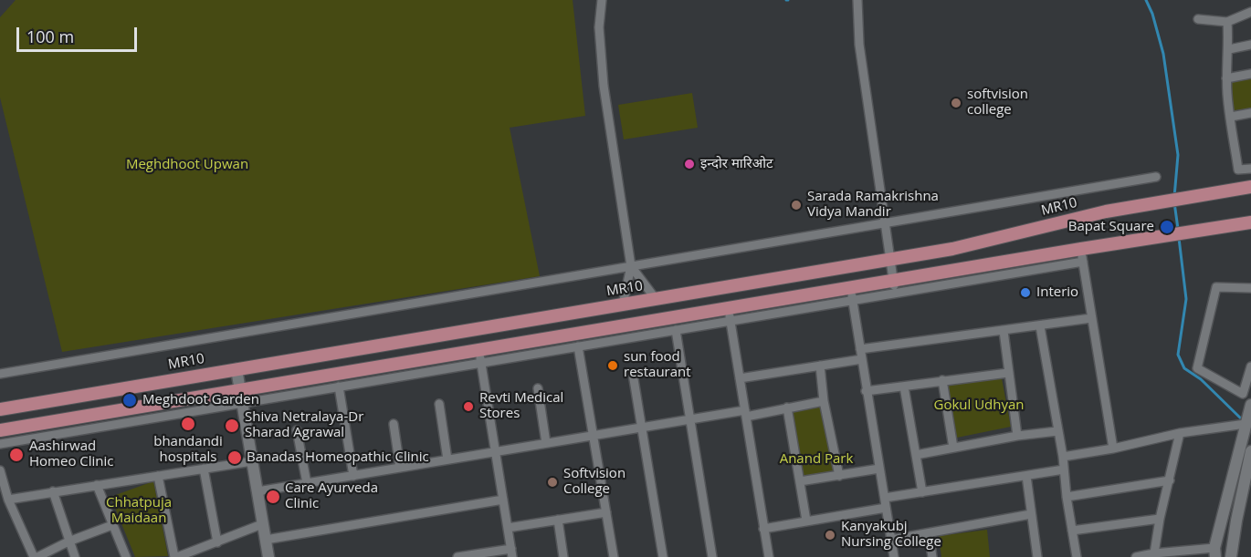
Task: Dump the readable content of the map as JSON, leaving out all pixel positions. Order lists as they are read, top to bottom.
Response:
{
  "streets": {
    "main road": ["MR10"]
  },
  "parks": [
    "Meghdhoot Upwan",
    "Gokul Udhyan",
    "Anand Park",
    "Chhatpuja Maidaan"
  ],
  "places": [
    "softvision college",
    "इन्दोर मारिओट",
    "Sarada Ramakrishna Vidya Mandir",
    "Bapat Square",
    "Interio",
    "sun food restaurant",
    "Meghdoot Garden",
    "Revti Medical Stores",
    "bhandandi hospitals",
    "Shiva Netralaya-Dr Sharad Agrawal",
    "Aashirwad Homeo Clinic",
    "Banadas Homeopathic Clinic",
    "Softvision College",
    "Care Ayurveda Clinic",
    "Kanyakubj Nursing College"
  ],
  "scale_bar": "100 m"
}
